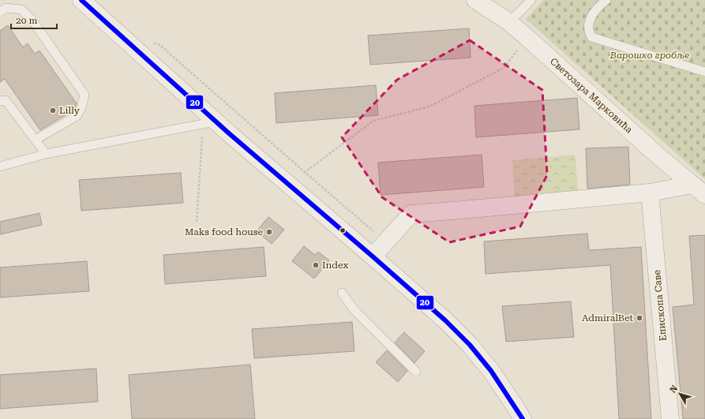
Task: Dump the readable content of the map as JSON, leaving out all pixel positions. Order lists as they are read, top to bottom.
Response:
{
  "streets": {
    "street": ["Светозара Марковића", "Епископа Саве"]
  },
  "parks": ["Варошко гробље"],
  "places": [
    "Lilly",
    "Maks food house",
    "Index",
    "AdmiralBet"
  ],
  "lines": ["transit line 20"],
  "scale_bar": "20 m",
  "north": "top left"
}
